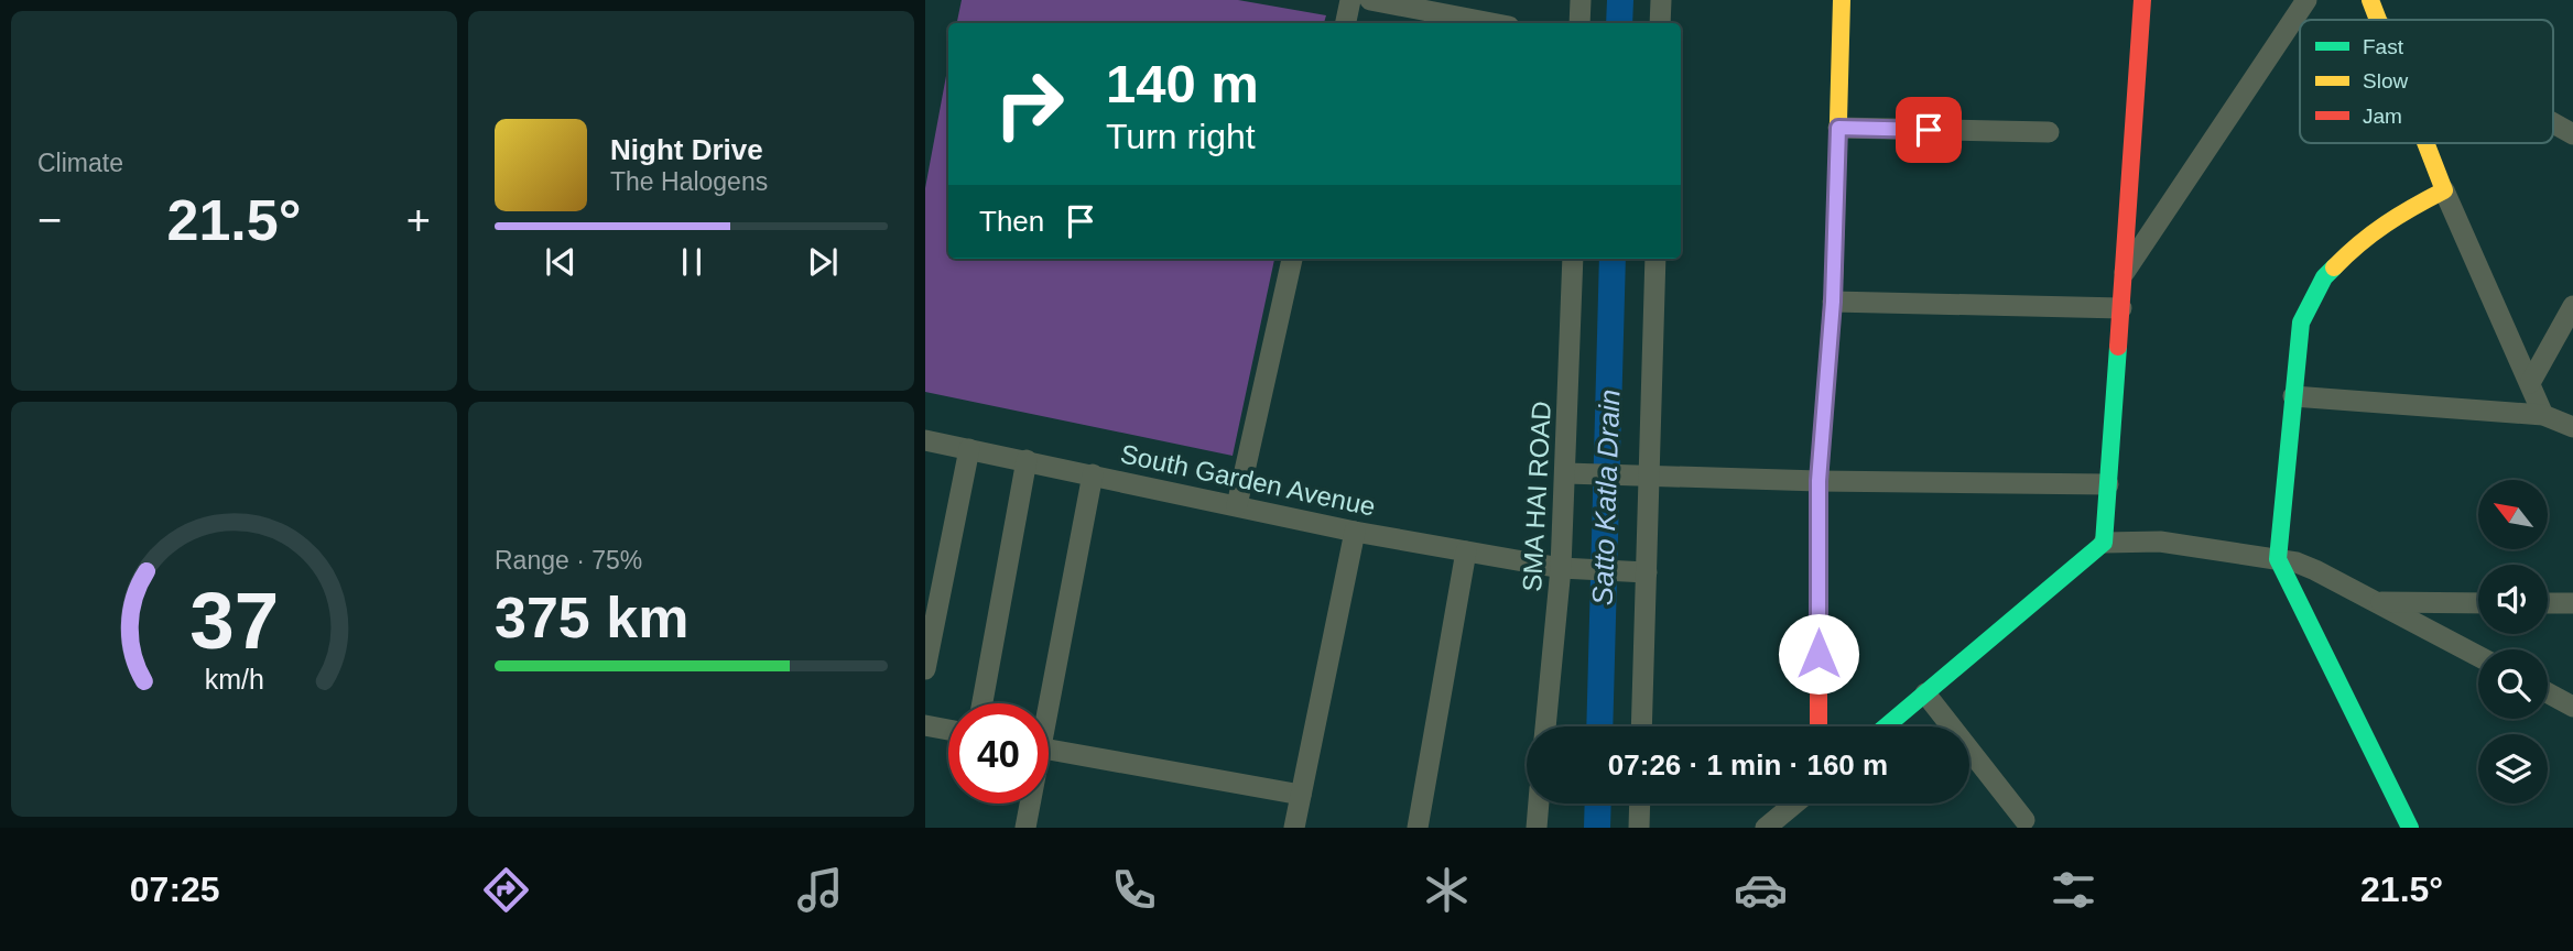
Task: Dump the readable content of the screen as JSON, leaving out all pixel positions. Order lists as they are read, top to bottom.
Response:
{
  "streets": {
    "street": ["South Garden Avenue", "SMA HAI ROAD"]
  },
  "crossings": [
    ["South Garden Avenue", "SMA HAI ROAD"]
  ],
  "water": ["Satto Katla Drain"],
  "legend": ["Fast", "Slow", "Jam"],
  "north": "top left",
  "page": {
    "tile": [
      "Climate",
      ["Range · 75%", "375 km"]
    ],
    "turn": ["140 m", "Turn right"],
    "song": ["Night Drive", "The Halogens"],
    "then": "Then",
    "heat": ["−", "21.5°", "+"],
    "limit": "40",
    "trip": "07:26 · 1 min · 160 m",
    "tabs": ["07:25", "21.5°"],
    "gauge": ["37", "km/h"]
  }
}
